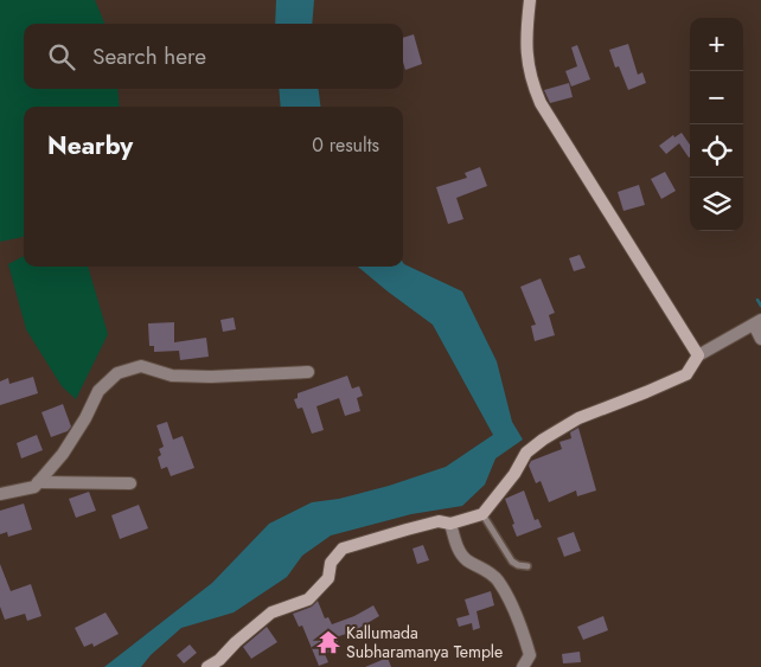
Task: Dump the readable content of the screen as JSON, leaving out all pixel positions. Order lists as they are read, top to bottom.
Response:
{
  "places": {
    "temple": ["Kallumada Subharamanya Temple"]
  },
  "page": {
    "map_buttons": ["+", "−"],
    "search": "Search here",
    "heading": ["Nearby", "0 results"]
  }
}
